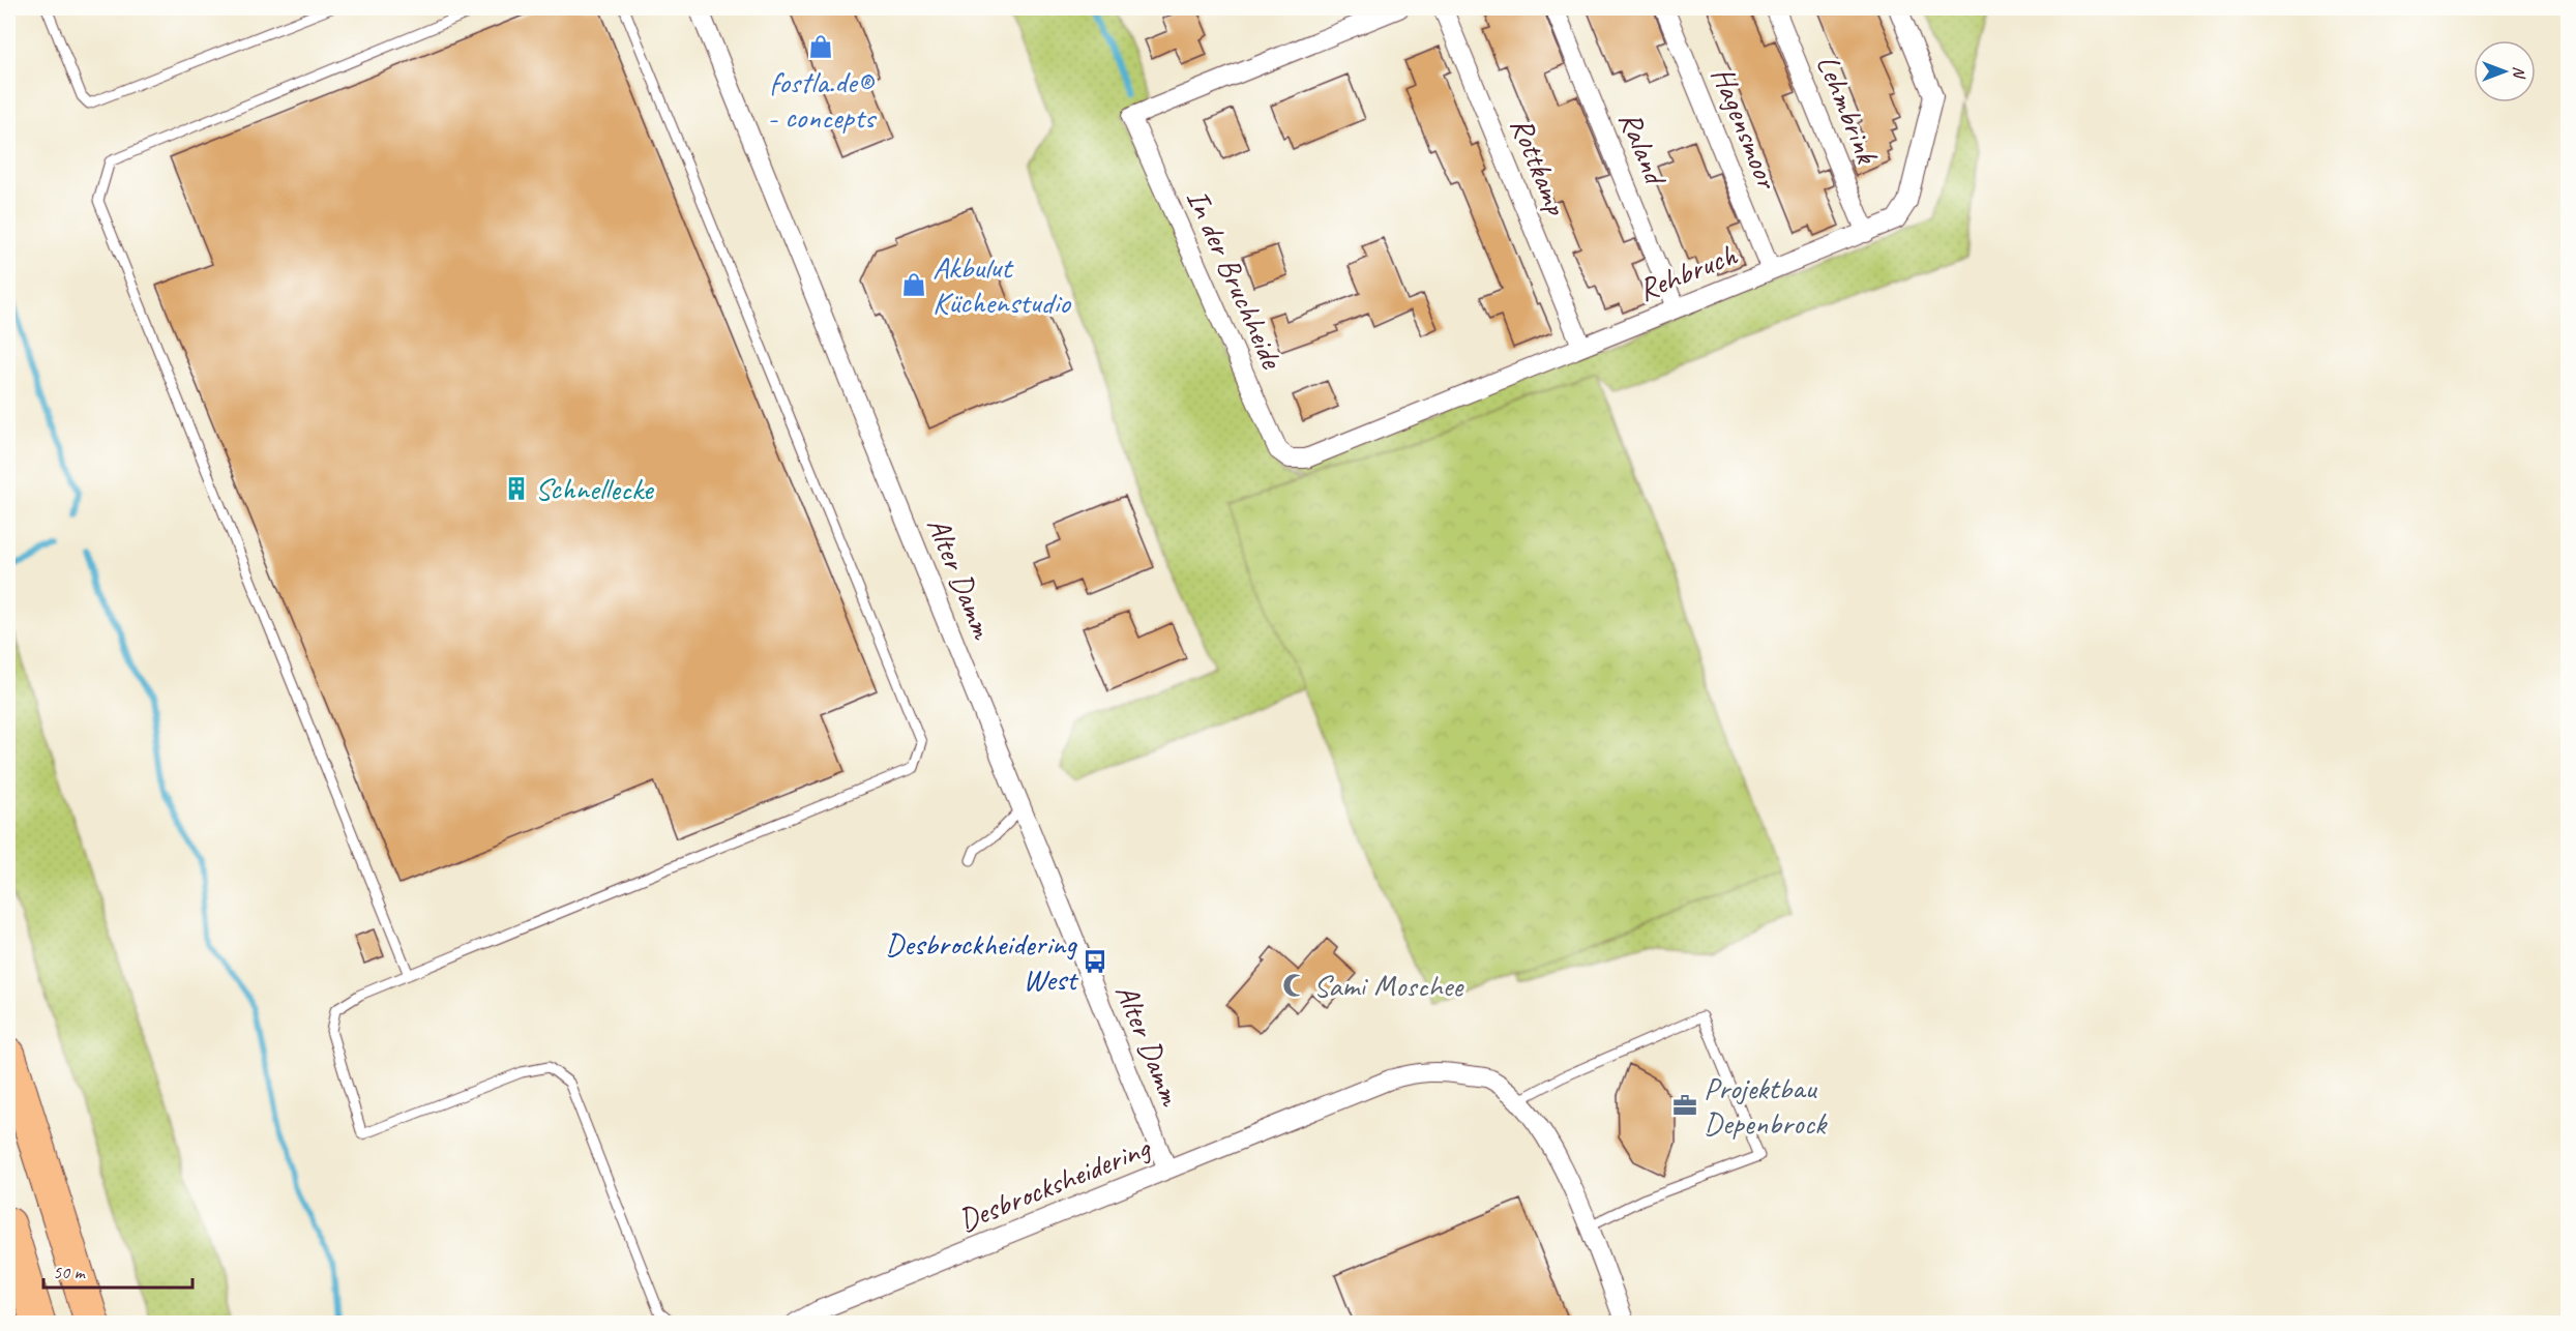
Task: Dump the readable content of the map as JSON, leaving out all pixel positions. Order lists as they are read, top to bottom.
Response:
{
  "streets": {
    "street": [
      "Lehmbrink",
      "Hagensmoor",
      "Raland",
      "Rottkamp",
      "Rehbruch",
      "In der Bruchheide",
      "Alter Damm",
      "Desbrocksheidering"
    ]
  },
  "crossings": [
    ["Lehmbrink", "Rehbruch"],
    ["Hagensmoor", "Rehbruch"],
    ["Raland", "Rehbruch"],
    ["Rottkamp", "Rehbruch"],
    ["Rehbruch", "In der Bruchheide"],
    ["Alter Damm", "Desbrocksheidering"]
  ],
  "places": {
    "shop": ["fostla.de® - concepts", "Akbulut Küchenstudio"],
    "building": ["Schnellecke"],
    "bus stop": ["Desbrockheidering West"],
    "mosque": ["Sami Moschee"],
    "office": ["Projektbau Depenbrock"]
  },
  "scale_bar": "50 m",
  "north": "right"
}
